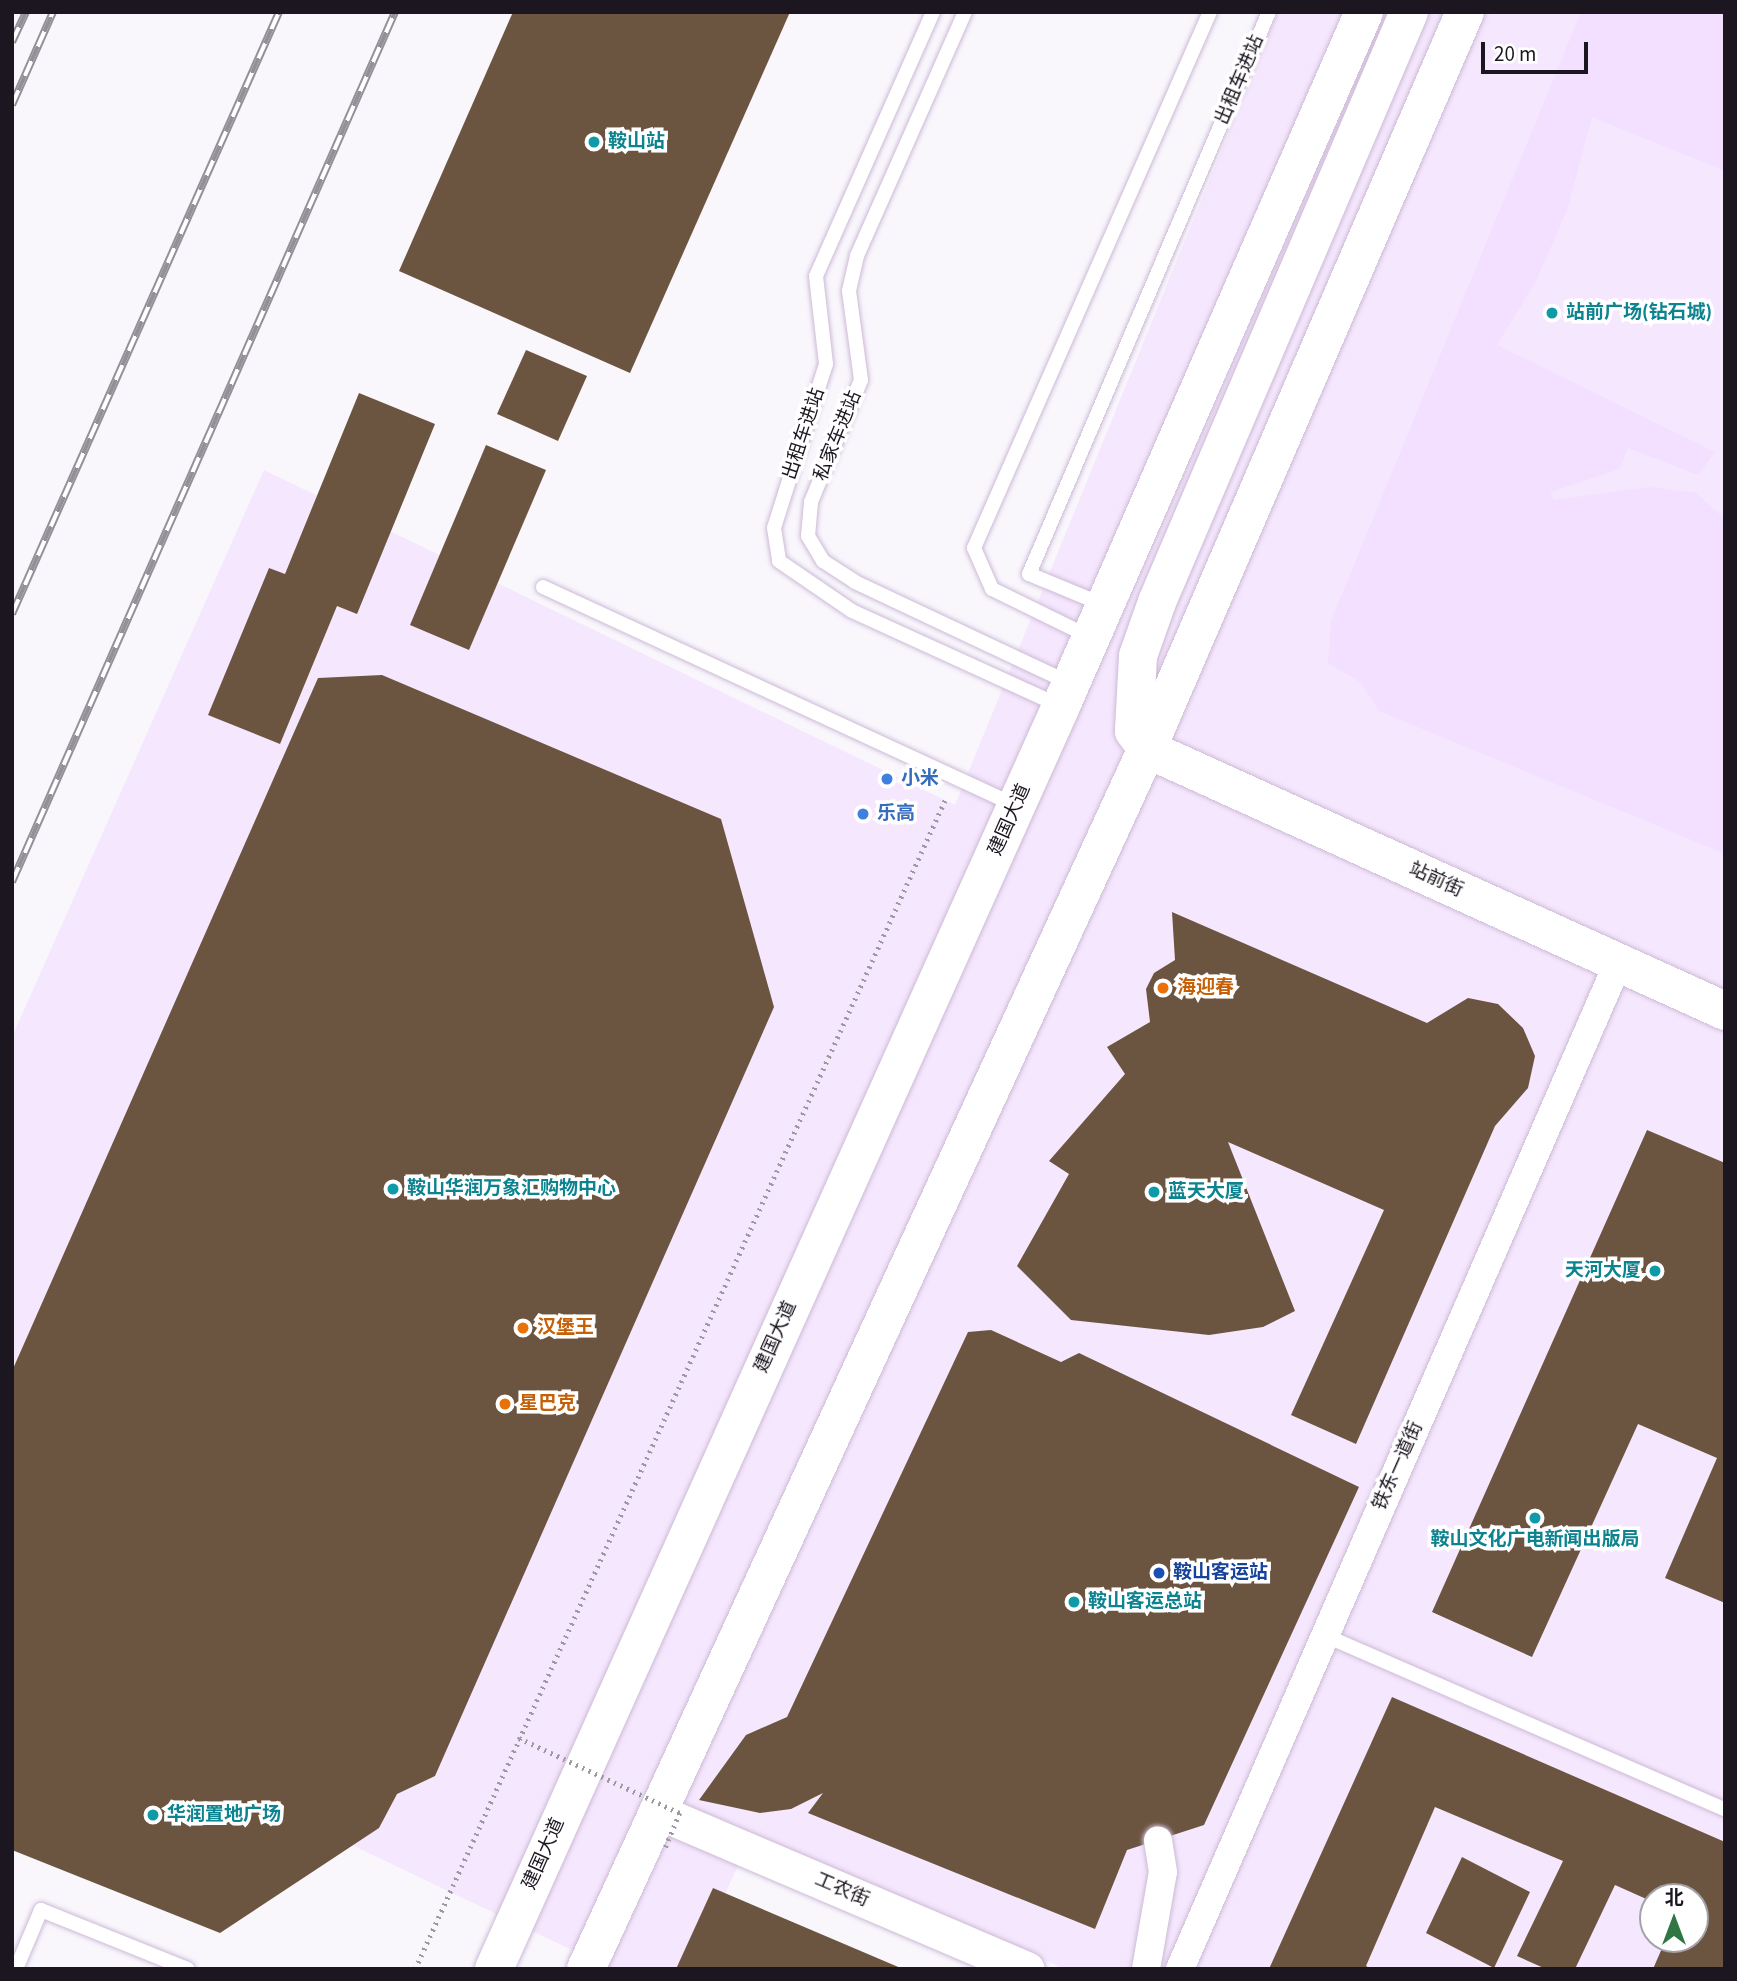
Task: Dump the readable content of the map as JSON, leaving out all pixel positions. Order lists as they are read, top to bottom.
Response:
{
  "streets": {
    "main road": ["建国大道", "站前街"],
    "street": ["铁东一道街", "工农街"],
    "lane": ["出租车进站", "私家车进站"]
  },
  "crossings": [
    ["出租车进站", "私家车进站"],
    ["出租车进站", "建国大道"],
    ["私家车进站", "建国大道"],
    ["站前街", "铁东一道街"]
  ],
  "places": [
    "鞍山站",
    "站前广场(钻石城)",
    "小米",
    "乐高",
    "海迎春",
    "鞍山华润万象汇购物中心",
    "蓝天大厦",
    "天河大厦",
    "汉堡王",
    "星巴克",
    "鞍山文化广电新闻出版局",
    "鞍山客运站",
    "鞍山客运总站",
    "华润置地广场"
  ],
  "scale_bar": "20 m",
  "north": "top"
}
